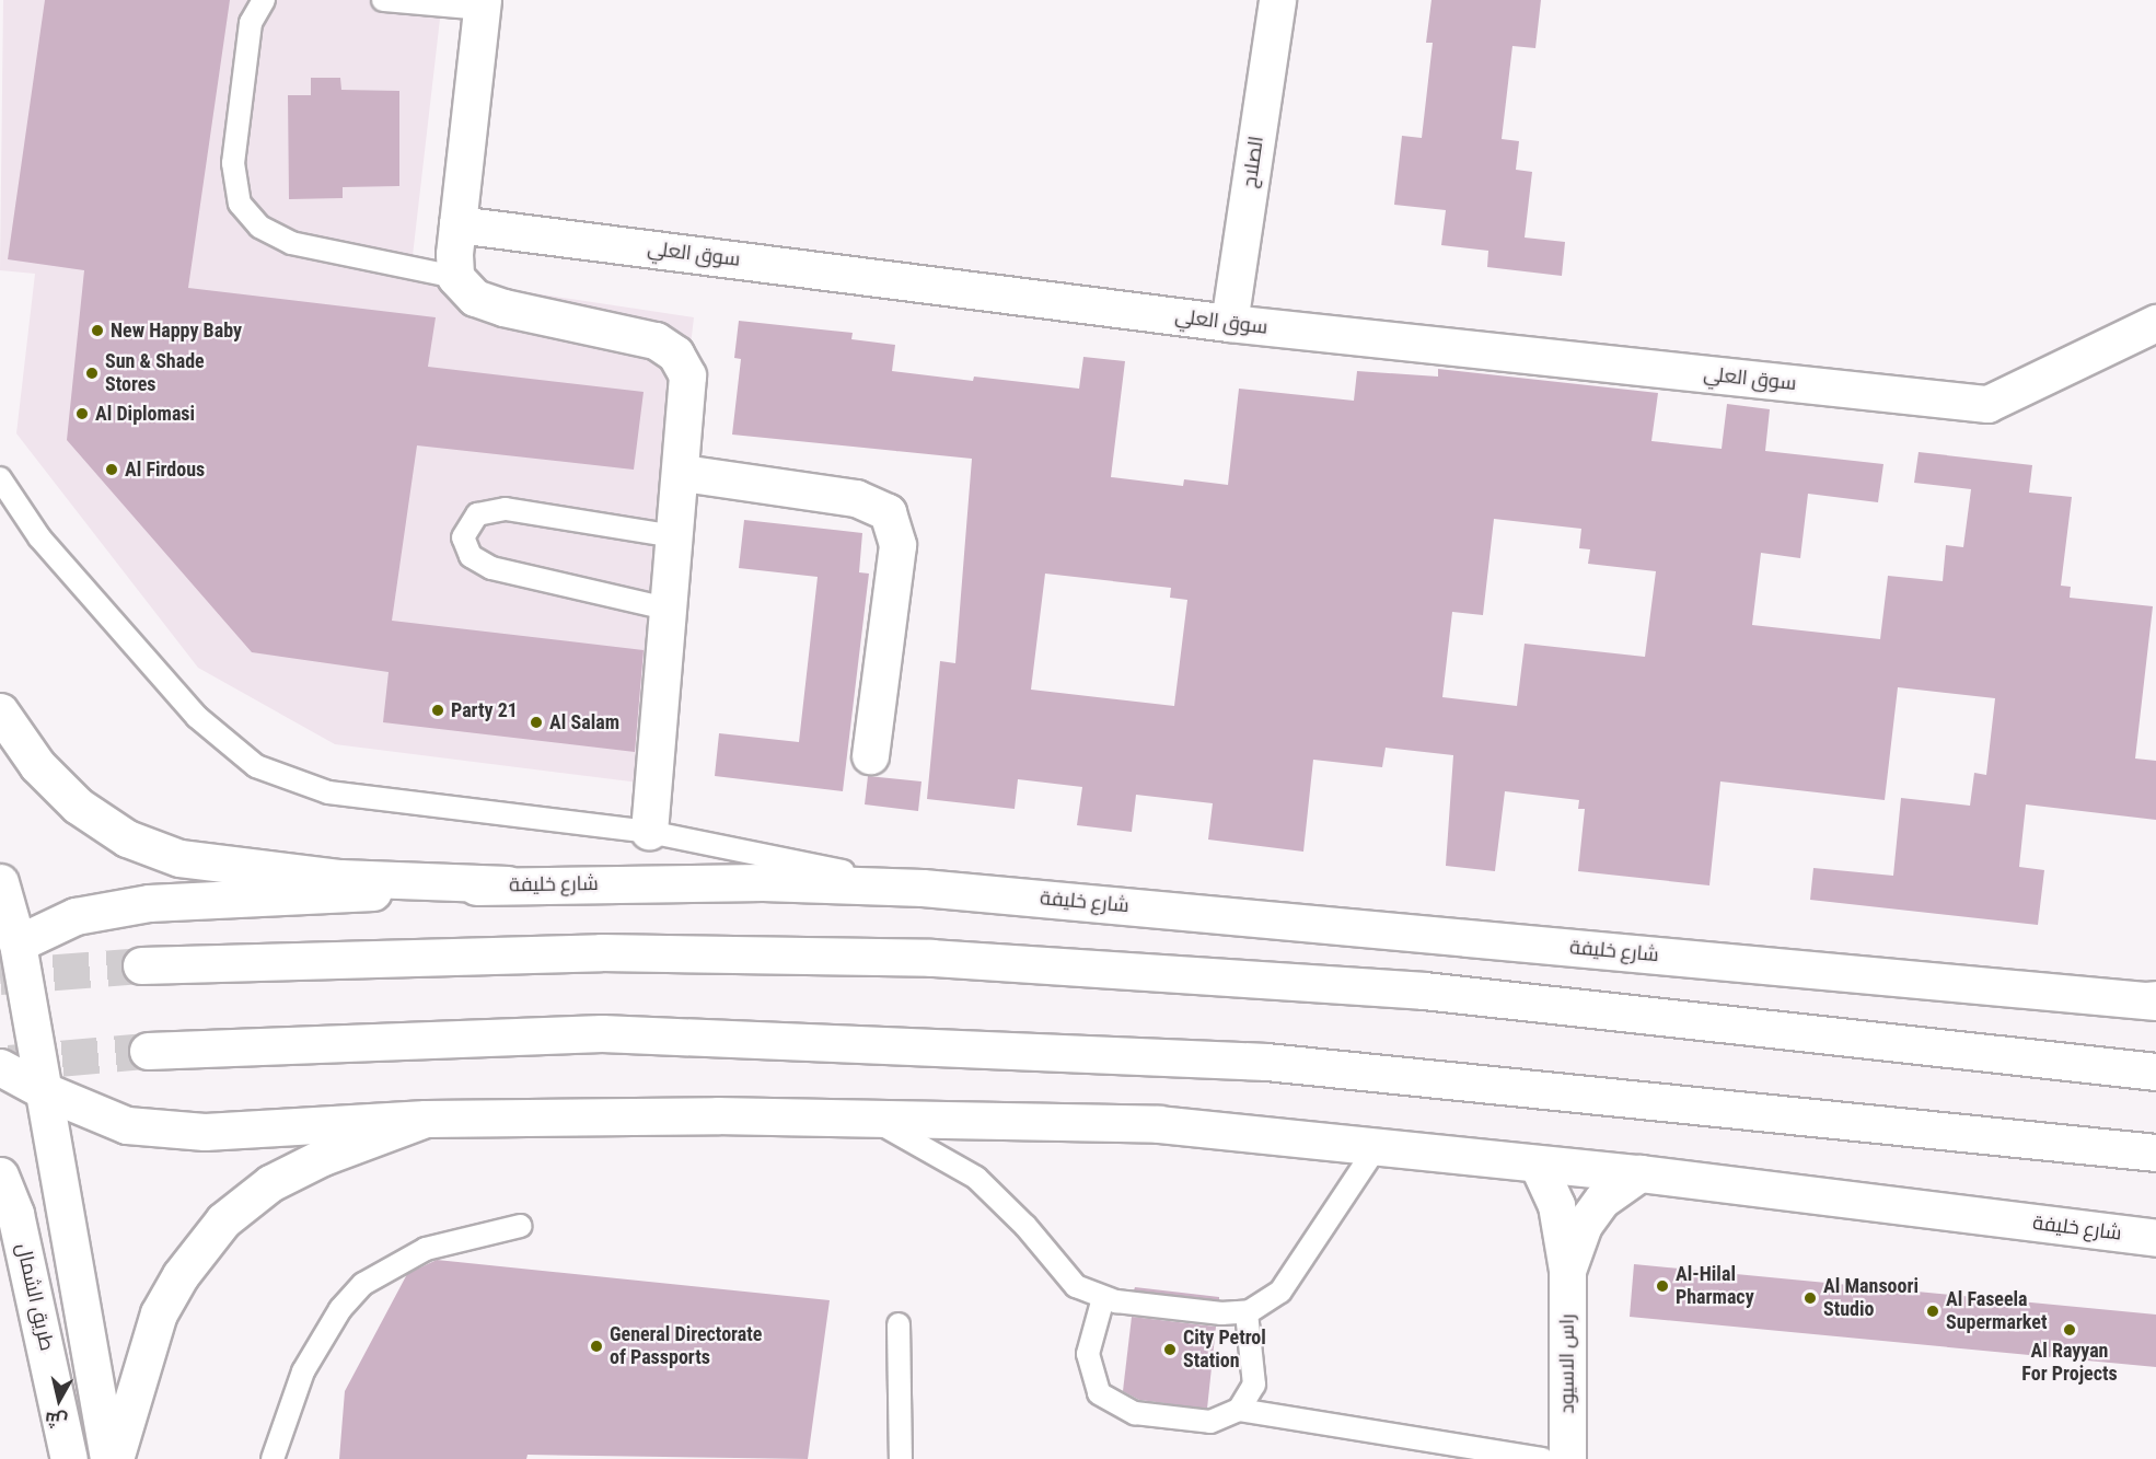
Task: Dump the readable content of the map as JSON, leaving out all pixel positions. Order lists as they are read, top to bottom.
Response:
{
  "streets": {
    "street": [
      "الصلاح",
      "سوق العلي",
      "شارع خليفة",
      "طريق الشمال",
      "راس الاسيود"
    ]
  },
  "crossings": [
    ["الصلاح", "سوق العلي"],
    ["شارع خليفة", "راس الاسيود"]
  ],
  "places": [
    "New Happy Baby",
    "Sun & Shade Stores",
    "Al Diplomasi",
    "Al Firdous",
    "Party 21",
    "Al Salam",
    "Al-Hilal Pharmacy",
    "Al Mansoori Studio",
    "Al Faseela Supermarket",
    "Al Rayyan For Projects",
    "General Directorate of Passports",
    "City Petrol Station"
  ],
  "north": "bottom"
}
